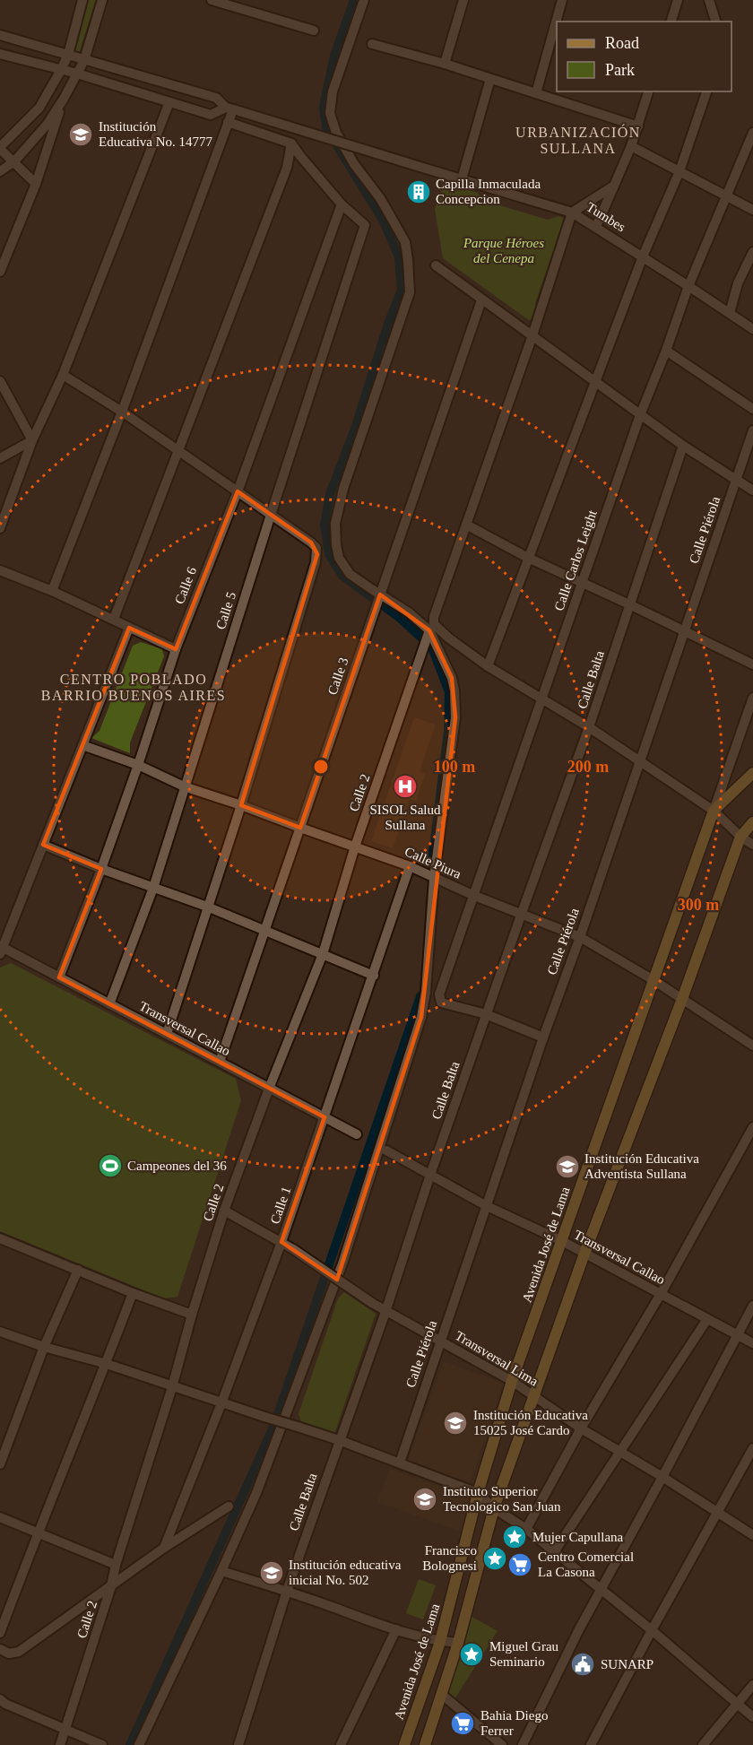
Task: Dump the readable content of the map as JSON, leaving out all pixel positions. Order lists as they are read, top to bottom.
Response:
{
  "streets": {
    "main road": ["Avenida José de Lama"],
    "street": [
      "Tumbes",
      "Calle Piérola",
      "Calle Carlos Leight",
      "Calle 6",
      "Calle 5",
      "Calle 3",
      "Calle Balta",
      "Calle 2",
      "Calle Piura",
      "Transversal Callao",
      "Calle 1",
      "Transversal Lima"
    ]
  },
  "crossings": [
    ["Tumbes", "Calle Carlos Leight"],
    ["Calle Piérola", "Calle Piura"],
    ["Calle Piérola", "Transversal Callao"],
    ["Calle Piérola", "Transversal Lima"],
    ["Calle Carlos Leight", "Calle Balta"],
    ["Calle Carlos Leight", "Calle Piura"],
    ["Calle 6", "Calle 5"],
    ["Calle 6", "Calle Piura"],
    ["Calle 6", "Transversal Callao"],
    ["Calle 5", "Calle Piura"],
    ["Calle 5", "Transversal Callao"],
    ["Calle 3", "Calle Piura"],
    ["Calle 3", "Transversal Callao"],
    ["Calle Balta", "Calle Piura"],
    ["Calle Balta", "Transversal Callao"],
    ["Calle Balta", "Transversal Lima"],
    ["Calle 2", "Calle Piura"],
    ["Calle 2", "Transversal Callao"],
    ["Calle 2", "Transversal Lima"],
    ["Calle Piura", "Calle 1"],
    ["Calle Piura", "Avenida José de Lama"],
    ["Transversal Callao", "Calle 1"],
    ["Transversal Callao", "Avenida José de Lama"],
    ["Calle 1", "Transversal Lima"],
    ["Avenida José de Lama", "Transversal Lima"]
  ],
  "districts": ["URBANIZACIÓN SULLANA", "CENTRO POBLADO BARRIO BUENOS AIRES"],
  "parks": ["Parque Héroes del Cenepa"],
  "places": {
    "school or university": [
      "Institución Educativa No. 14777",
      "Institución Educativa Adventista Sullana",
      "Institución Educativa 15025 José Cardo",
      "Instituto Superior Tecnologico San Juan",
      "Institución educativa inicial No. 502"
    ],
    "building": ["Capilla Inmaculada Concepcion"],
    "hospital": ["SISOL Salud Sullana"],
    "sports": ["Campeones del 36"],
    "place": ["Mujer Capullana", "Francisco Bolognesi", "Miguel Grau Seminario"],
    "supermarket": ["Centro Comercial La Casona", "Bahia Diego Ferrer"],
    "public building": ["SUNARP"]
  },
  "legend": ["Road", "Park"],
  "rings": ["100 m", "200 m", "300 m"]
}
